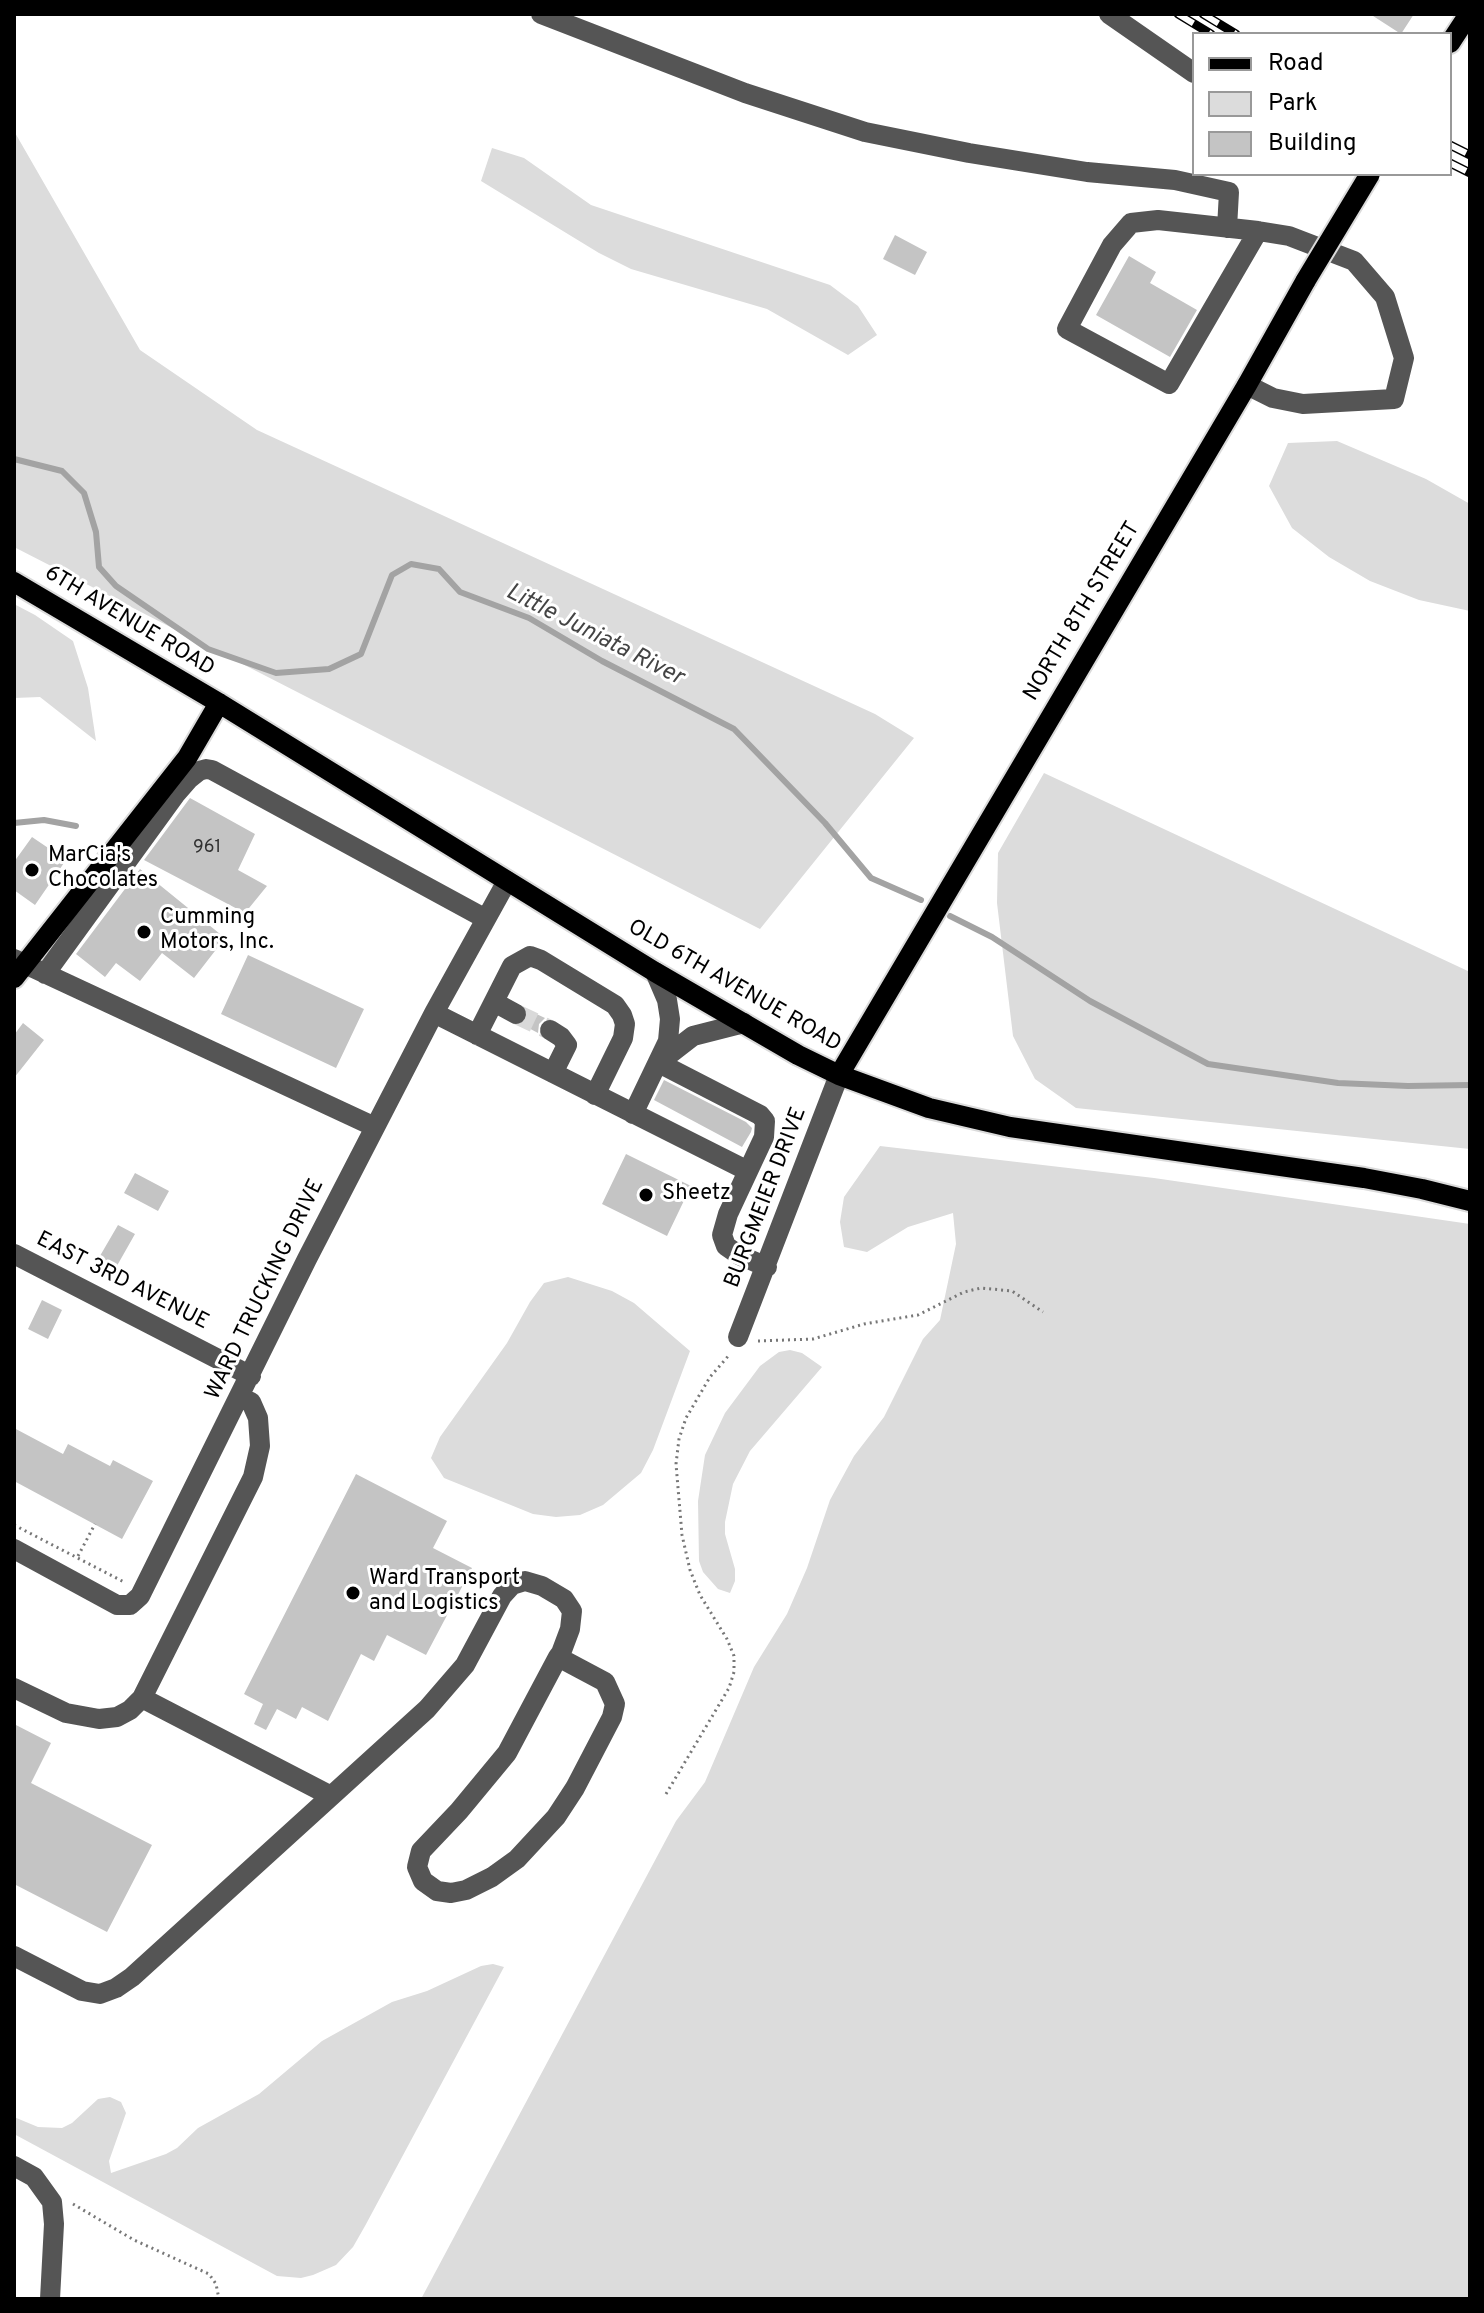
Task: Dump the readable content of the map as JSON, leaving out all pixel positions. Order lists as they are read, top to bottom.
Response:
{
  "streets": {
    "main road": ["NORTH 8TH STREET", "6TH AVENUE ROAD", "OLD 6TH AVENUE ROAD"],
    "street": ["BURGMEIER DRIVE", "EAST 3RD AVENUE", "WARD TRUCKING DRIVE"]
  },
  "crossings": [
    ["NORTH 8TH STREET", "OLD 6TH AVENUE ROAD"],
    ["NORTH 8TH STREET", "BURGMEIER DRIVE"],
    ["6TH AVENUE ROAD", "OLD 6TH AVENUE ROAD"],
    ["OLD 6TH AVENUE ROAD", "BURGMEIER DRIVE"],
    ["OLD 6TH AVENUE ROAD", "WARD TRUCKING DRIVE"],
    ["EAST 3RD AVENUE", "WARD TRUCKING DRIVE"]
  ],
  "water": ["Little Juniata River"],
  "places": [
    "MarCia's Chocolates",
    "Cumming Motors, Inc.",
    "Sheetz",
    "Ward Transport and Logistics"
  ],
  "house_numbers": ["961"],
  "legend": ["Road", "Park", "Building"]
}
